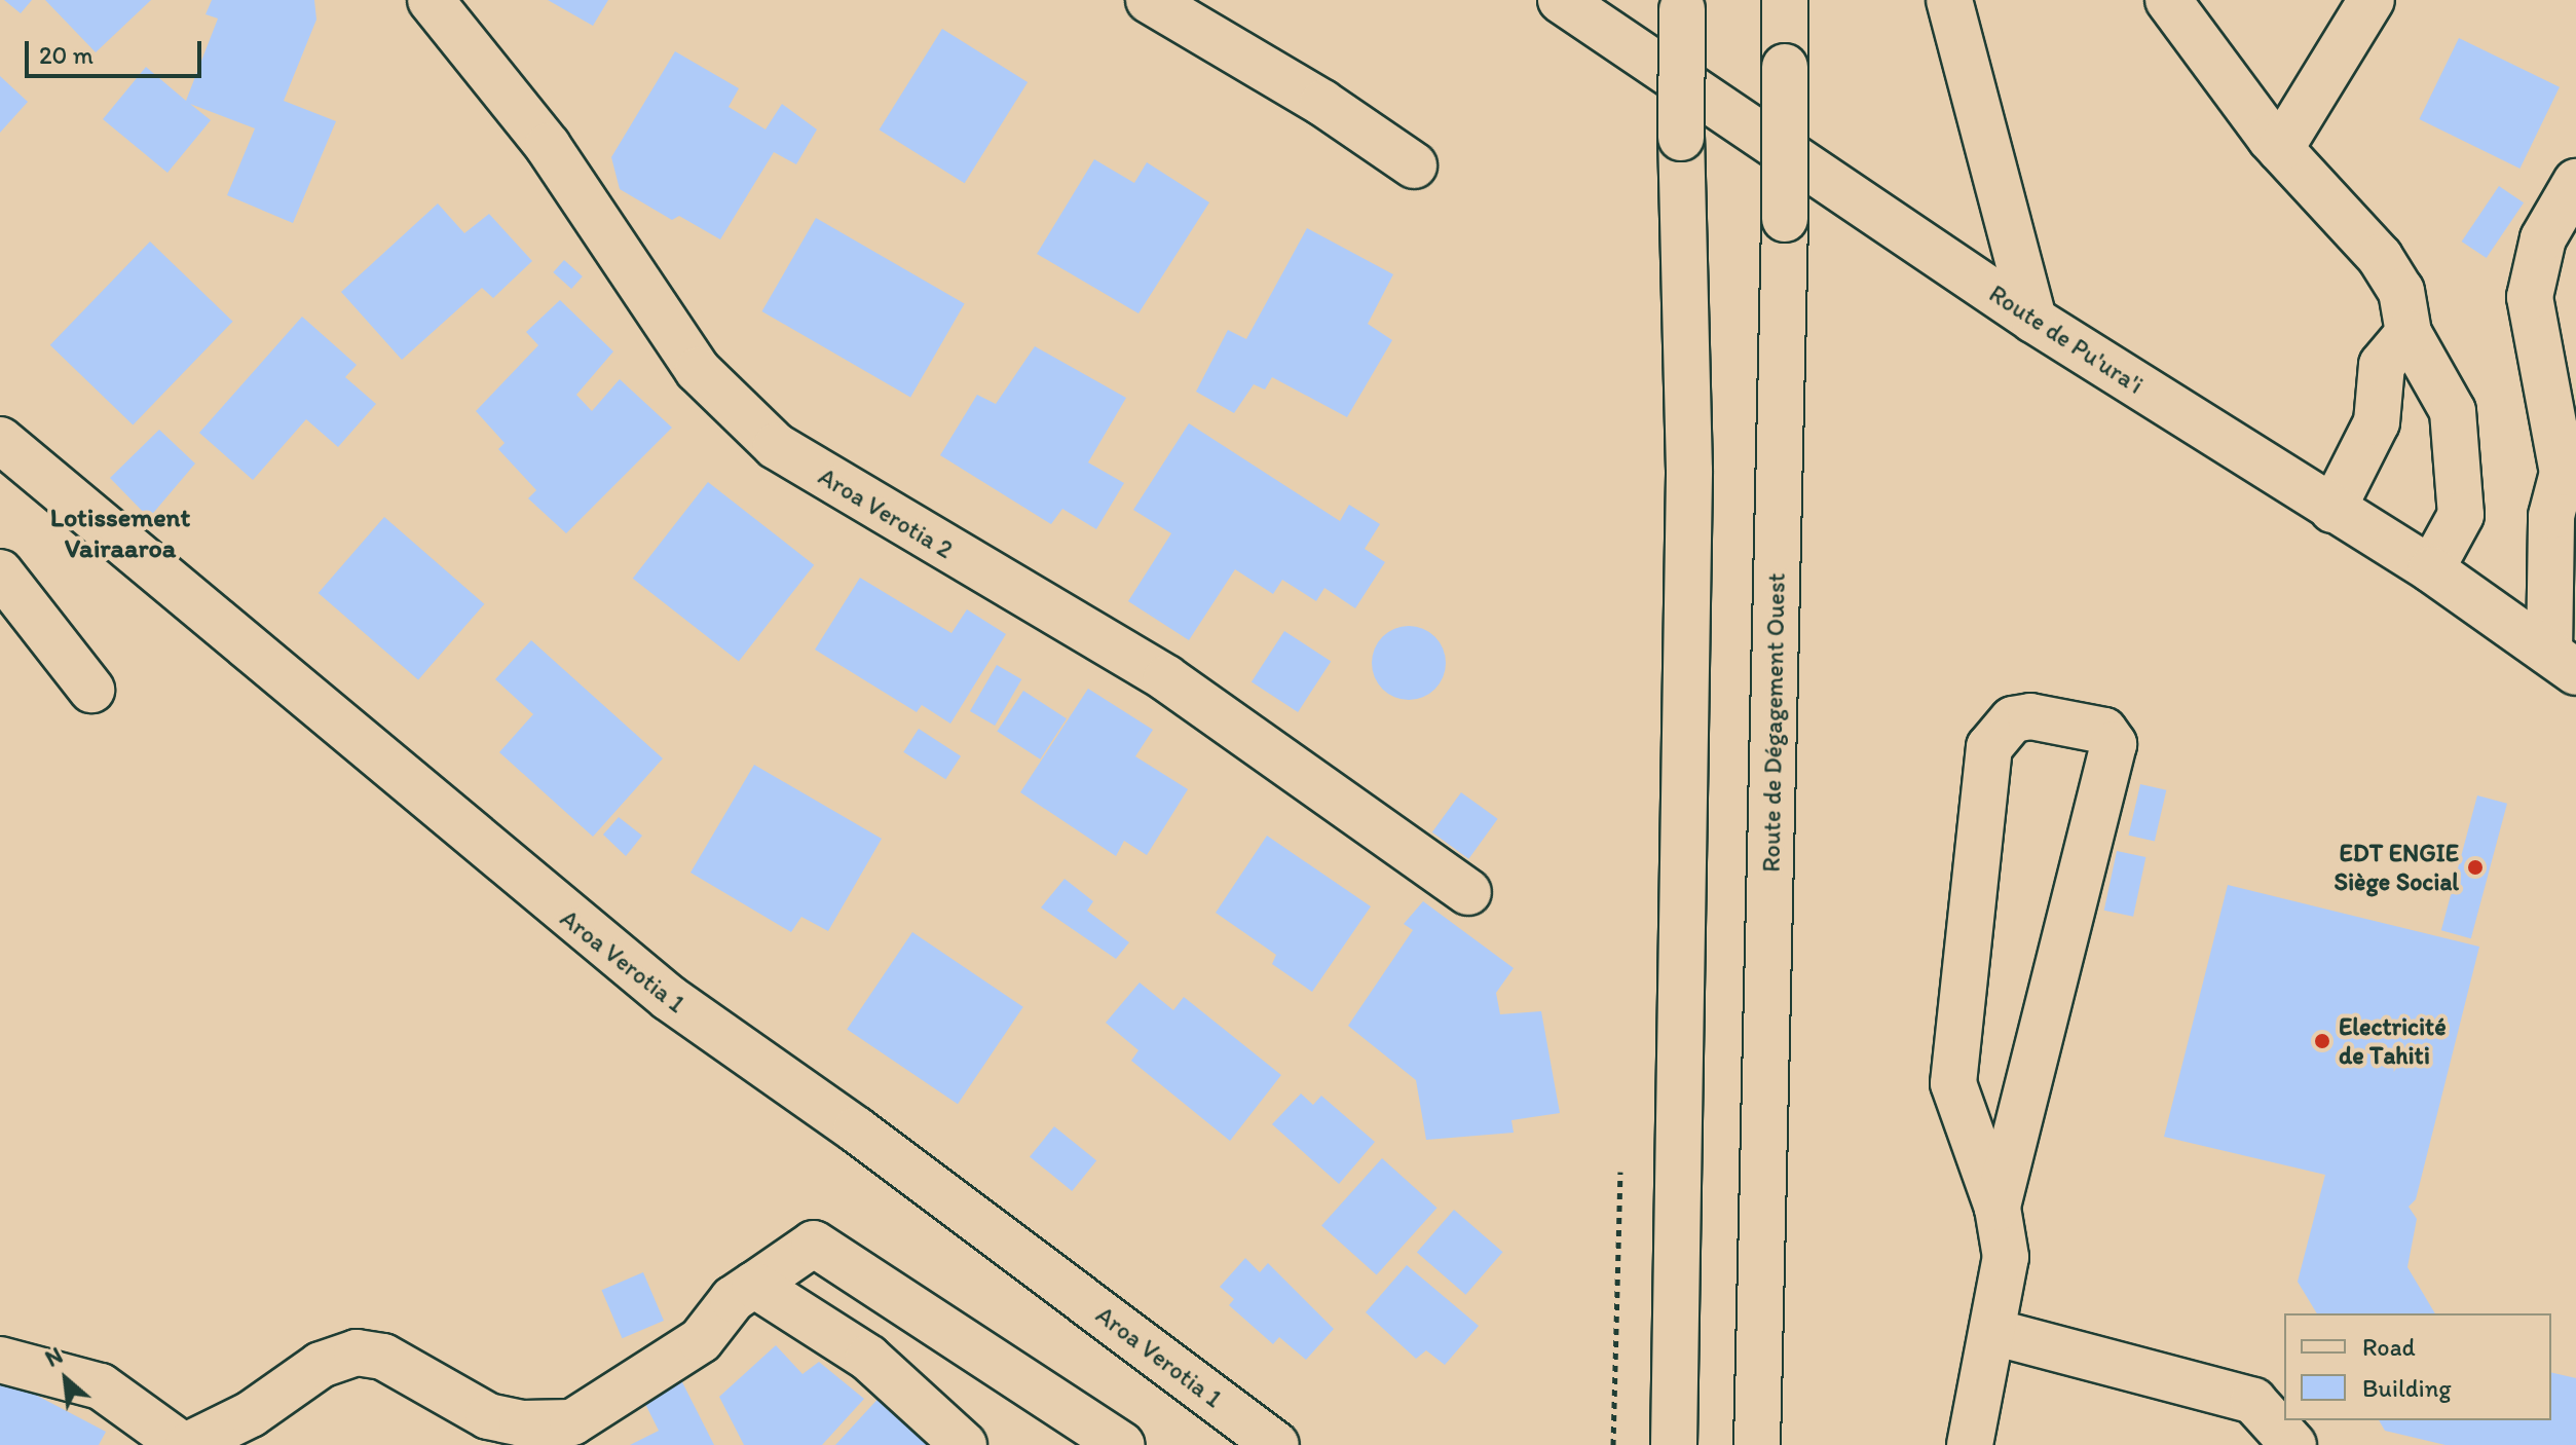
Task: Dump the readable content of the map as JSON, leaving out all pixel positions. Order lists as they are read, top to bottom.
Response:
{
  "streets": {
    "main road": [
      "Route de Pu'ura'i",
      "Aroa Verotia 2",
      "Route de Dégagement Ouest",
      "Aroa Verotia 1"
    ]
  },
  "districts": ["Lotissement Vairaaroa"],
  "places": ["EDT ENGIE Siège Social", "Electricité de Tahiti"],
  "legend": ["Road", "Building"],
  "scale_bar": "20 m",
  "north": "top left"
}
